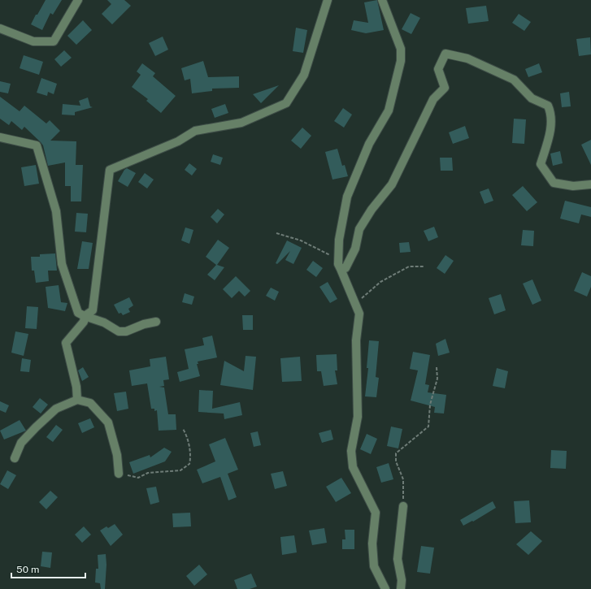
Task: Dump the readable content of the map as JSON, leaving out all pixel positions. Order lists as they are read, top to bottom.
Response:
{
  "scale_bar": "50 m"
}
